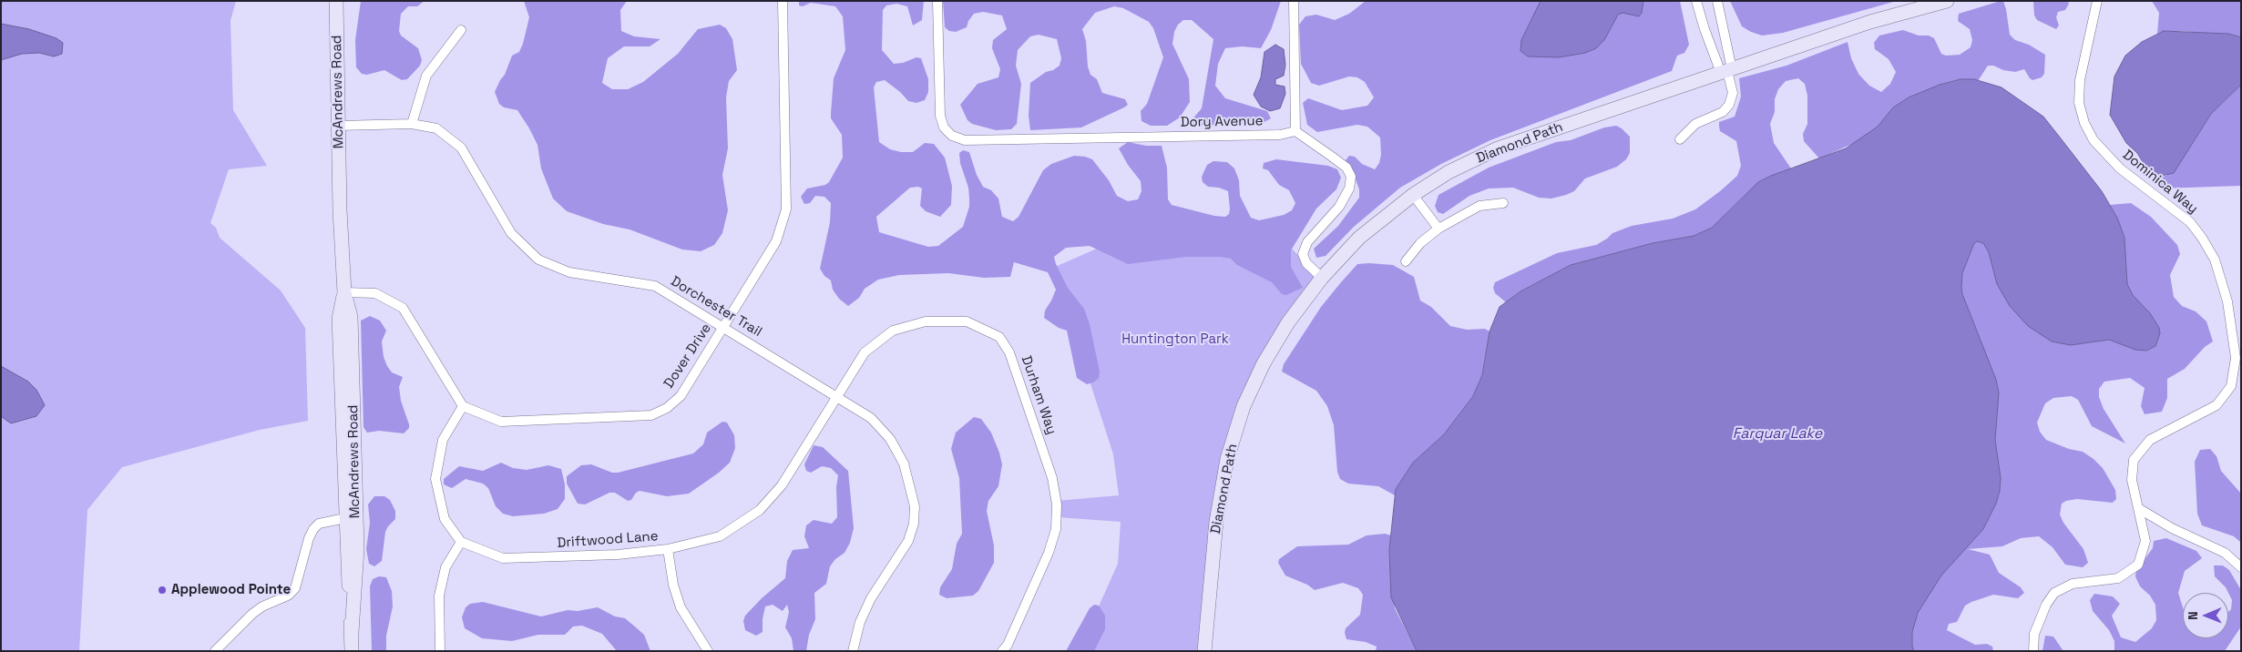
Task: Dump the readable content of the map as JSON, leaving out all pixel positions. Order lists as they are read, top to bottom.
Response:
{
  "streets": {
    "street": [
      "McAndrews Road",
      "Dory Avenue",
      "Diamond Path",
      "Dominica Way",
      "Dorchester Trail",
      "Dover Drive",
      "Durham Way",
      "Driftwood Lane"
    ]
  },
  "crossings": [
    ["McAndrews Road", "Dorchester Trail"],
    ["Dorchester Trail", "Dover Drive"],
    ["Dorchester Trail", "Durham Way"],
    ["Dorchester Trail", "Driftwood Lane"],
    ["Durham Way", "Driftwood Lane"]
  ],
  "water": ["Farquar Lake"],
  "parks": ["Huntington Park"],
  "places": ["Applewood Pointe"],
  "north": "left"
}
